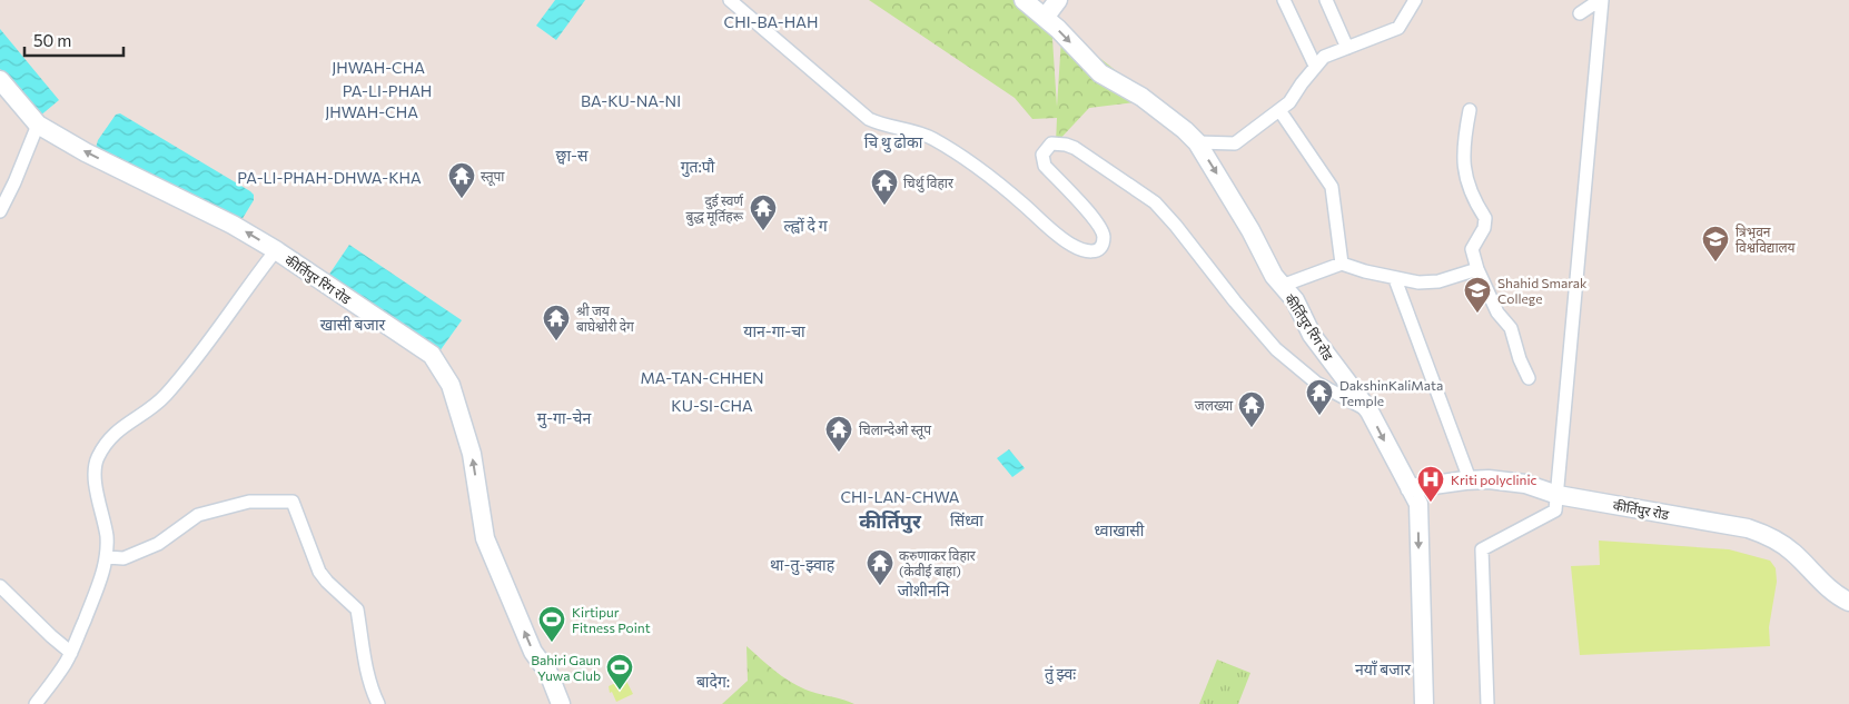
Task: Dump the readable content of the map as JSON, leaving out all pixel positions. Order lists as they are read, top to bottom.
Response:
{
  "streets": {
    "street": ["कीर्तिपुर रिंग रोड", "कीर्तिपुर रोड"]
  },
  "crossings": [
    ["कीर्तिपुर रिंग रोड", "कीर्तिपुर रोड"]
  ],
  "districts": [
    "CHI-BA-HAH",
    "JHWAH-CHA",
    "PA-LI-PHAH",
    "BA-KU-NA-NI",
    "JHWAH-CHA",
    "चि थु ढोका",
    "छ्वा-स",
    "गुत:पौ",
    "PA-LI-PHAH-DHWA-KHA",
    "ल्ह्वों दे ग",
    "खासी बजार",
    "यान-गा-चा",
    "MA-TAN-CHHEN",
    "KU-SI-CHA",
    "मु-गा-चेन",
    "CHI-LAN-CHWA",
    "सिंध्वा",
    "कीर्तिपुर",
    "ध्वाखासी",
    "था-तु-झ्वाह",
    "जोशीननि",
    "नयाँ बजार",
    "तुं झ्वः",
    "बादेग:"
  ],
  "places": {
    "temple": [
      "स्तूपा",
      "चिर्थु विहार",
      "दुई स्वर्ण बुद्ध मूर्तिहरू",
      "श्री जय बाघेश्वोरी देग",
      "DakshinKaliMata Temple",
      "जलख्या",
      "चिलान्देओ स्तूप",
      "करुणाकर विहार (केवीई बाहा)"
    ],
    "school or university": ["त्रिभुवन विश्वविद्यालय", "Shahid Smarak College"],
    "hospital": ["Kriti polyclinic"],
    "sports": ["Kirtipur Fitness Point", "Bahiri Gaun Yuwa Club"]
  },
  "scale_bar": "50 m"
}
